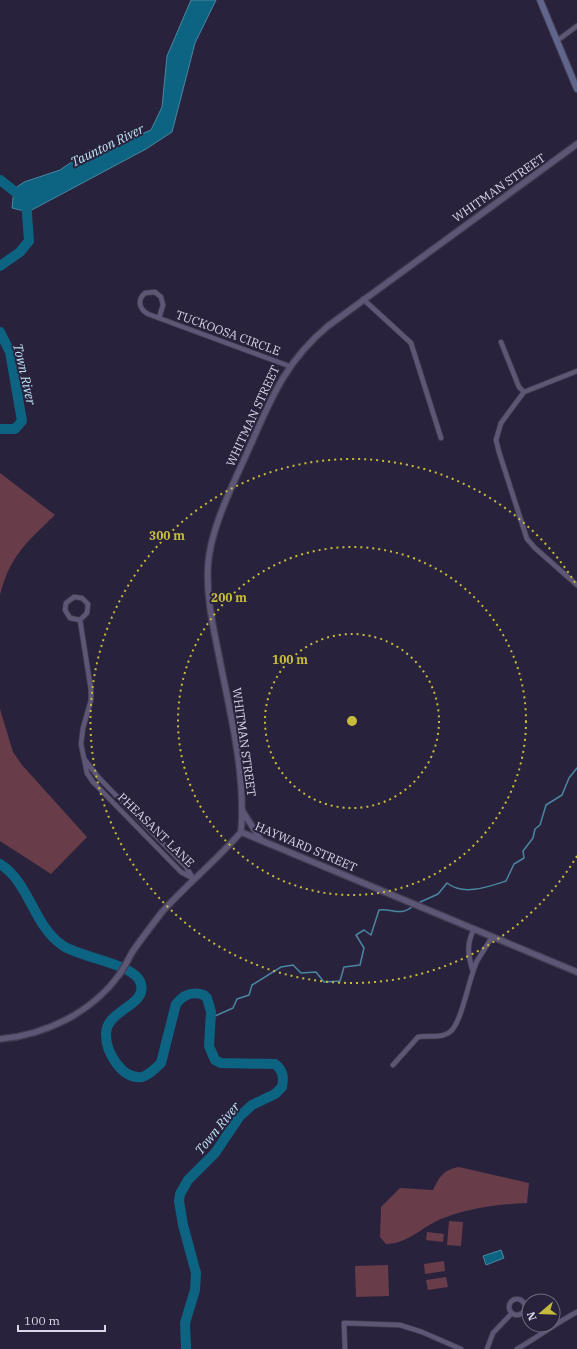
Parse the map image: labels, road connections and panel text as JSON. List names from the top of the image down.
{
  "streets": {
    "street": [
      "WHITMAN STREET",
      "TUCKOOSA CIRCLE",
      "PHEASANT LANE",
      "HAYWARD STREET"
    ]
  },
  "crossings": [
    ["WHITMAN STREET", "TUCKOOSA CIRCLE"],
    ["WHITMAN STREET", "HAYWARD STREET"],
    ["PHEASANT LANE", "HAYWARD STREET"]
  ],
  "water": ["Taunton River", "Town River"],
  "scale_bar": "100 m",
  "north": "left",
  "rings": ["300 m", "200 m", "100 m"]
}
